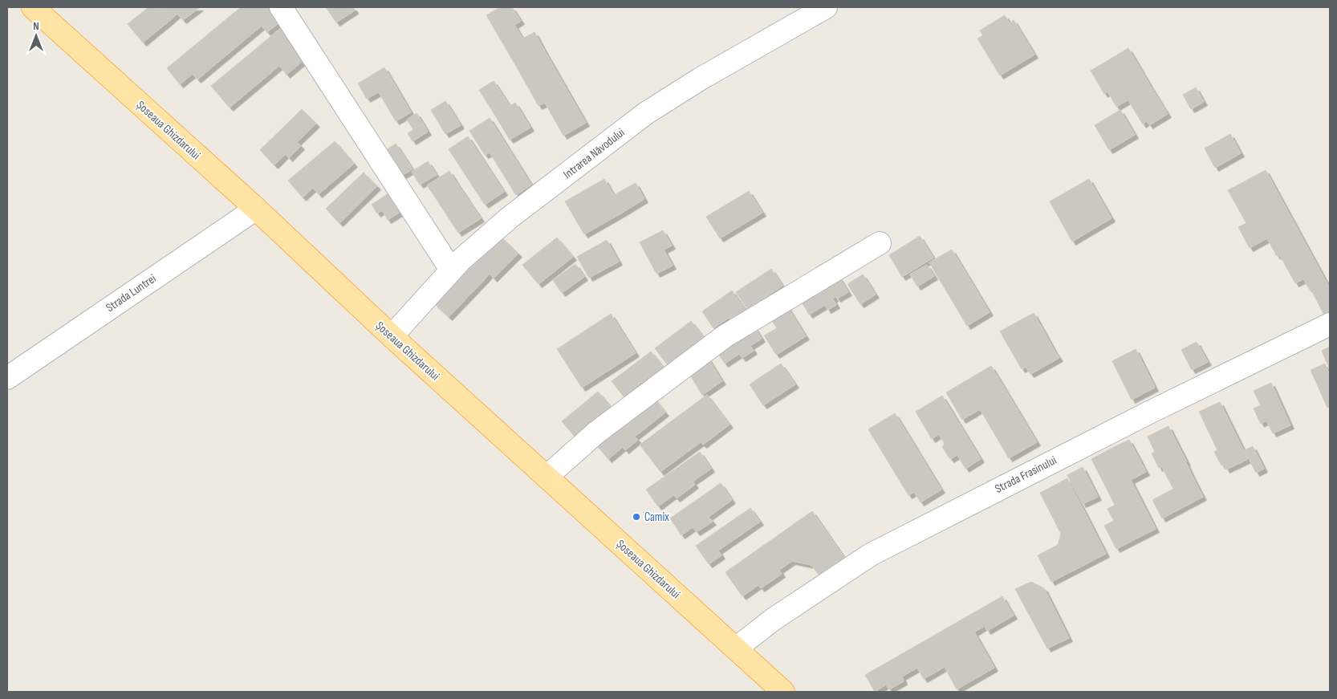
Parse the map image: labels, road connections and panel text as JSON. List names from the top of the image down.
{
  "streets": {
    "main road": ["Șoseaua Ghizdarului"],
    "street": ["Intrarea Năvodului", "Strada Luntrei", "Strada Frasinului"]
  },
  "crossings": [
    ["Șoseaua Ghizdarului", "Intrarea Năvodului"],
    ["Șoseaua Ghizdarului", "Strada Luntrei"],
    ["Șoseaua Ghizdarului", "Strada Frasinului"]
  ],
  "places": ["Camix"],
  "north": "top"
}
